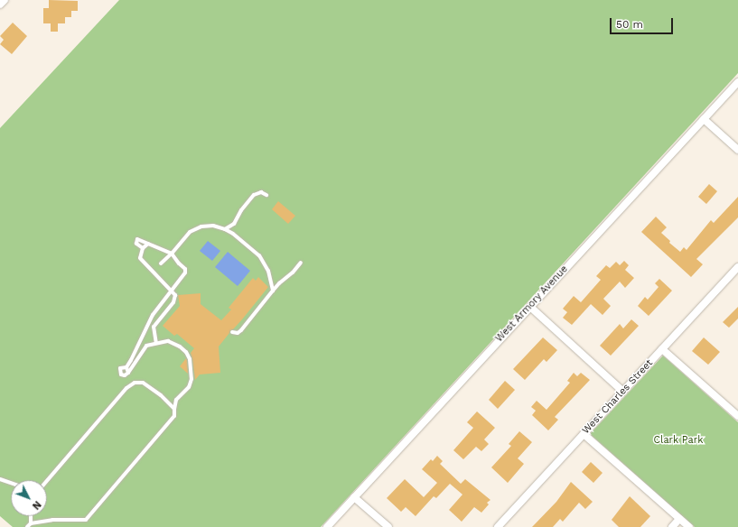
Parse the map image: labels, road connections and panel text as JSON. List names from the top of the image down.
{
  "streets": {
    "street": ["West Armory Avenue", "West Charles Street"]
  },
  "parks": ["Clark Park"],
  "scale_bar": "50 m",
  "north": "bottom right"
}
